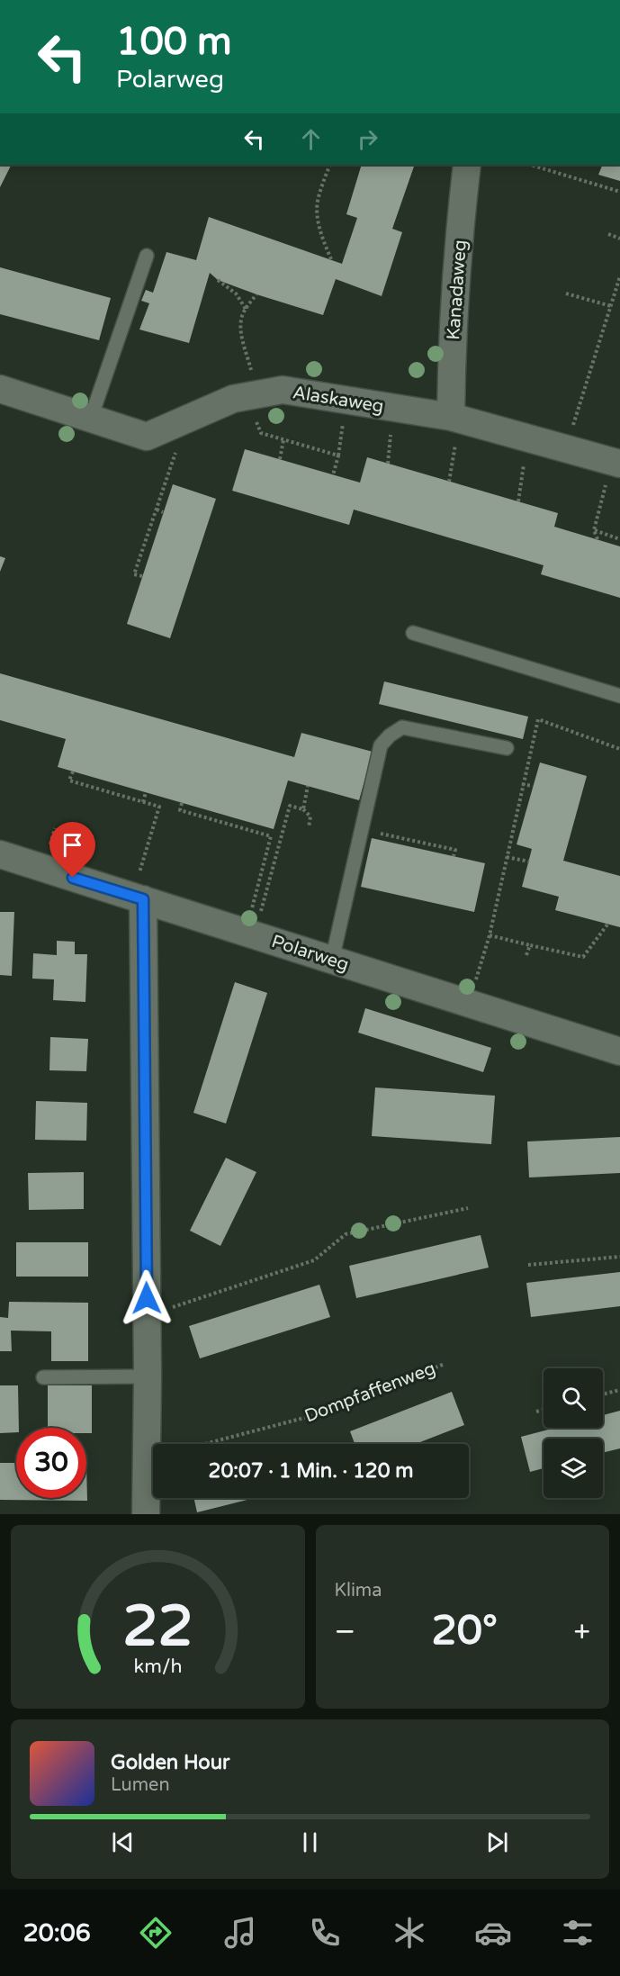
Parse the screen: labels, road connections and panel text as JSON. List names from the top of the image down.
{
  "streets": {
    "street": ["Kanadaweg", "Alaskaweg", "Polarweg"],
    "path": ["Dompfaffenweg"]
  },
  "crossings": [
    ["Kanadaweg", "Alaskaweg"]
  ],
  "page": {
    "turn": ["100 m", "Polarweg"],
    "limit": "30",
    "trip": "20:07 · 1 Min. · 120 m",
    "tile": "Klima",
    "heat": ["−", "20°", "+"],
    "song": ["Golden Hour", "Lumen"],
    "tabs": "20:06",
    "gauge": ["22", "km/h"]
  }
}
